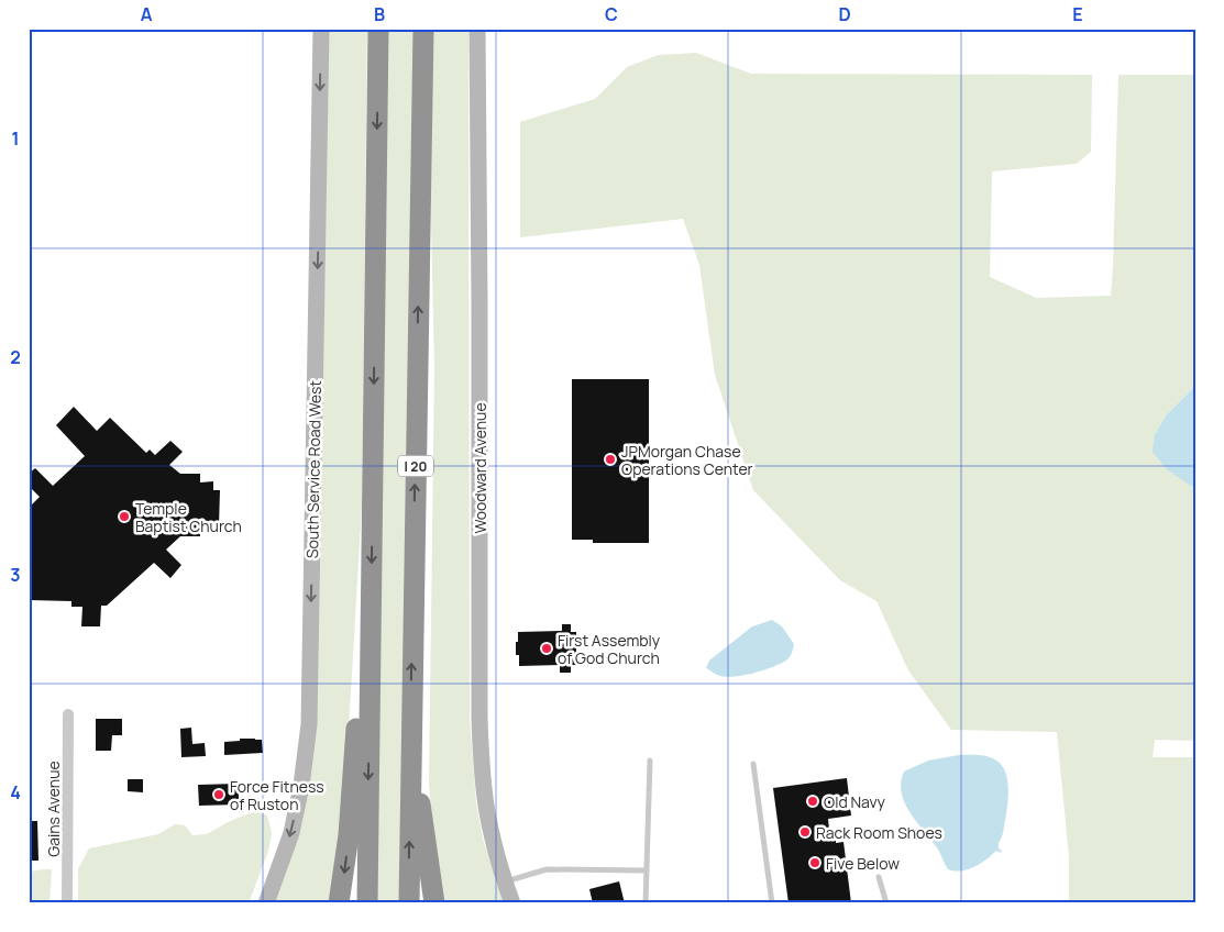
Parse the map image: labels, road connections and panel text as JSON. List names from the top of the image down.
{
  "streets": {
    "highway": ["I 20"],
    "main road": ["Woodward Avenue", "South Service Road West"],
    "street": ["Gains Avenue"]
  },
  "one_way": ["South Service Road West"],
  "places": [
    "JPMorgan Chase Operations Center",
    "Temple Baptist Church",
    "First Assembly of God Church",
    "Force Fitness of Ruston",
    "Old Navy",
    "Rack Room Shoes",
    "Five Below"
  ],
  "grid": {
    "columns": [
      "A",
      "B",
      "C",
      "D",
      "E"
    ],
    "rows": [
      "1",
      "2",
      "3",
      "4"
    ]
  }
}
